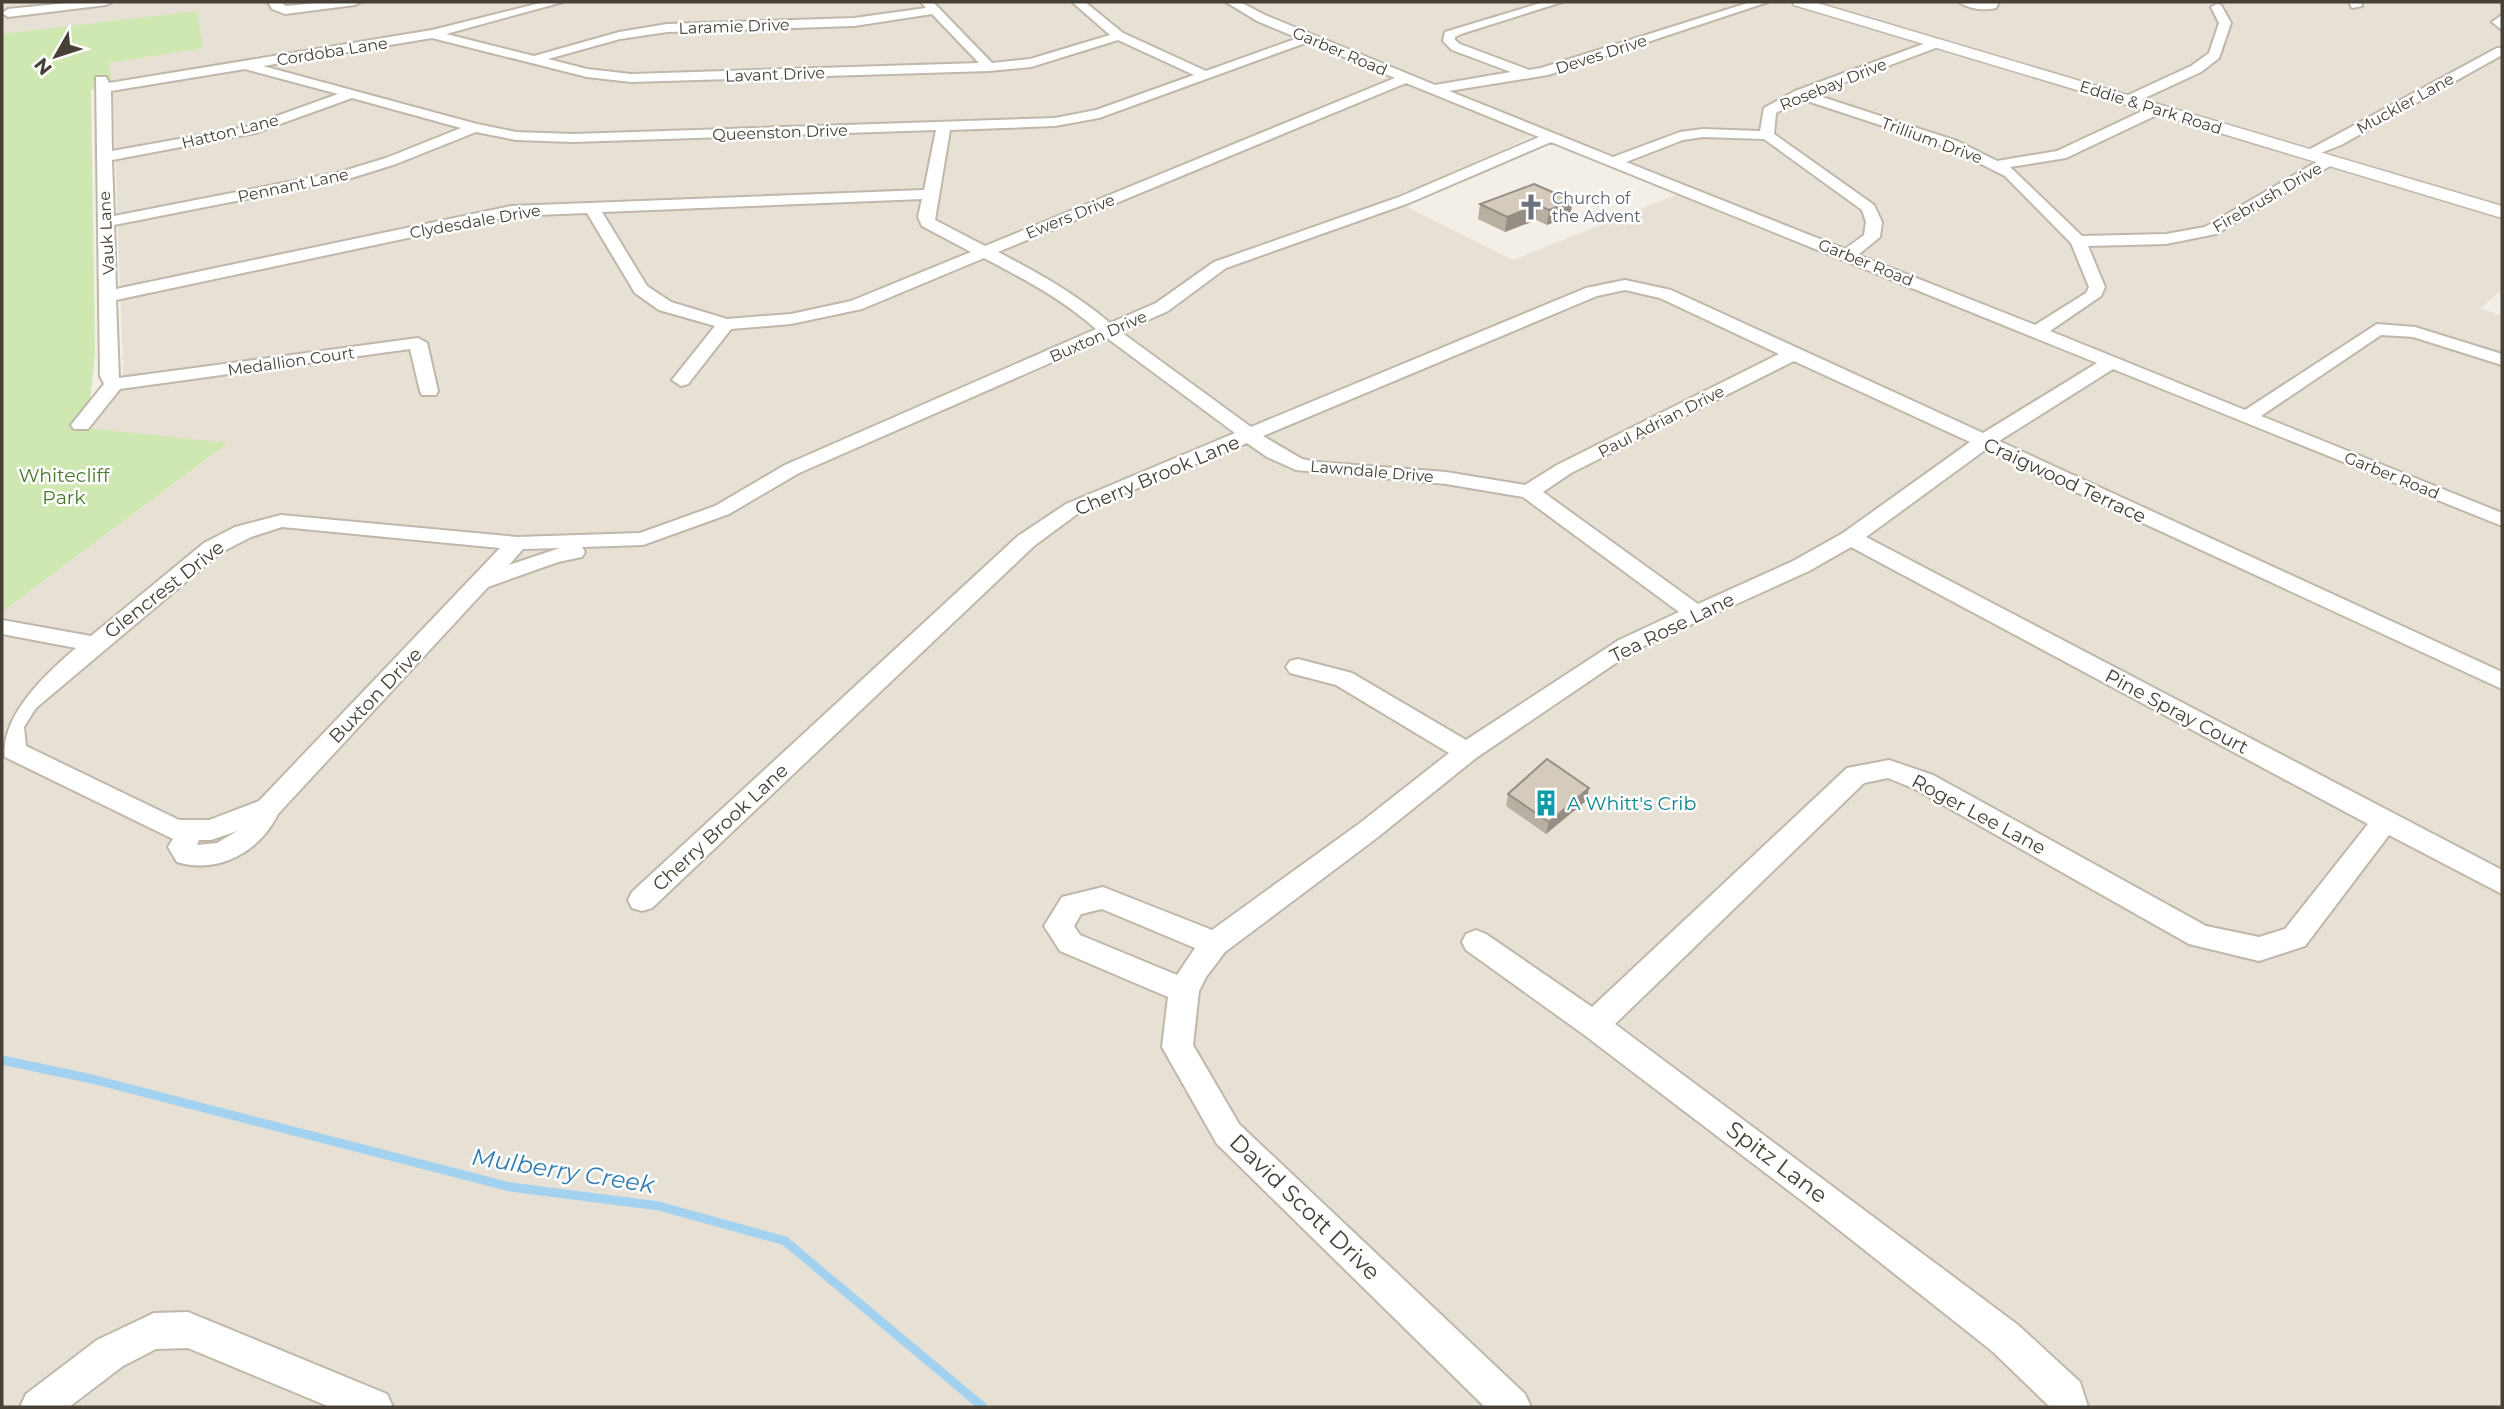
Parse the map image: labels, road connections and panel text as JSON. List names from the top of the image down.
{
  "streets": {
    "street": [
      "Laramie Drive",
      "Cordoba Lane",
      "Garber Road",
      "Deves Drive",
      "Lavant Drive",
      "Rosebay Drive",
      "Muckler Lane",
      "Eddie & Park Road",
      "Hatton Lane",
      "Queenston Drive",
      "Trillium Drive",
      "Pennant Lane",
      "Firebrush Drive",
      "Ewers Drive",
      "Clydesdale Drive",
      "Vauk Lane",
      "Buxton Drive",
      "Medallion Court",
      "Paul Adrian Drive",
      "Lawndale Drive",
      "Cherry Brook Lane",
      "Craigwood Terrace",
      "Glencrest Drive",
      "Tea Rose Lane",
      "Pine Spray Court",
      "Roger Lee Lane",
      "Spitz Lane",
      "David Scott Drive"
    ]
  },
  "crossings": [
    ["Laramie Drive", "Lavant Drive"],
    ["Cordoba Lane", "Lavant Drive"],
    ["Cordoba Lane", "Queenston Drive"],
    ["Cordoba Lane", "Vauk Lane"],
    ["Garber Road", "Deves Drive"],
    ["Garber Road", "Rosebay Drive"],
    ["Garber Road", "Queenston Drive"],
    ["Garber Road", "Trillium Drive"],
    ["Garber Road", "Ewers Drive"],
    ["Garber Road", "Buxton Drive"],
    ["Garber Road", "Tea Rose Lane"],
    ["Rosebay Drive", "Eddie & Park Road"],
    ["Rosebay Drive", "Trillium Drive"],
    ["Muckler Lane", "Eddie & Park Road"],
    ["Eddie & Park Road", "Firebrush Drive"],
    ["Hatton Lane", "Queenston Drive"],
    ["Hatton Lane", "Vauk Lane"],
    ["Queenston Drive", "Pennant Lane"],
    ["Queenston Drive", "Lawndale Drive"],
    ["Trillium Drive", "Firebrush Drive"],
    ["Pennant Lane", "Vauk Lane"],
    ["Ewers Drive", "Clydesdale Drive"],
    ["Ewers Drive", "Lawndale Drive"],
    ["Clydesdale Drive", "Vauk Lane"],
    ["Clydesdale Drive", "Lawndale Drive"],
    ["Vauk Lane", "Medallion Court"],
    ["Buxton Drive", "Lawndale Drive"],
    ["Buxton Drive", "Glencrest Drive"],
    ["Paul Adrian Drive", "Lawndale Drive"],
    ["Paul Adrian Drive", "Craigwood Terrace"],
    ["Lawndale Drive", "Cherry Brook Lane"],
    ["Lawndale Drive", "Tea Rose Lane"],
    ["Cherry Brook Lane", "Craigwood Terrace"],
    ["Craigwood Terrace", "Tea Rose Lane"],
    ["Tea Rose Lane", "Pine Spray Court"],
    ["Tea Rose Lane", "David Scott Drive"],
    ["Pine Spray Court", "Roger Lee Lane"],
    ["Roger Lee Lane", "Spitz Lane"]
  ],
  "water": ["Mulberry Creek"],
  "parks": ["Whitecliff Park"],
  "places": {
    "church": ["Church of the Advent"],
    "building": ["A Whitt's Crib"]
  },
  "north": "bottom left"
}
